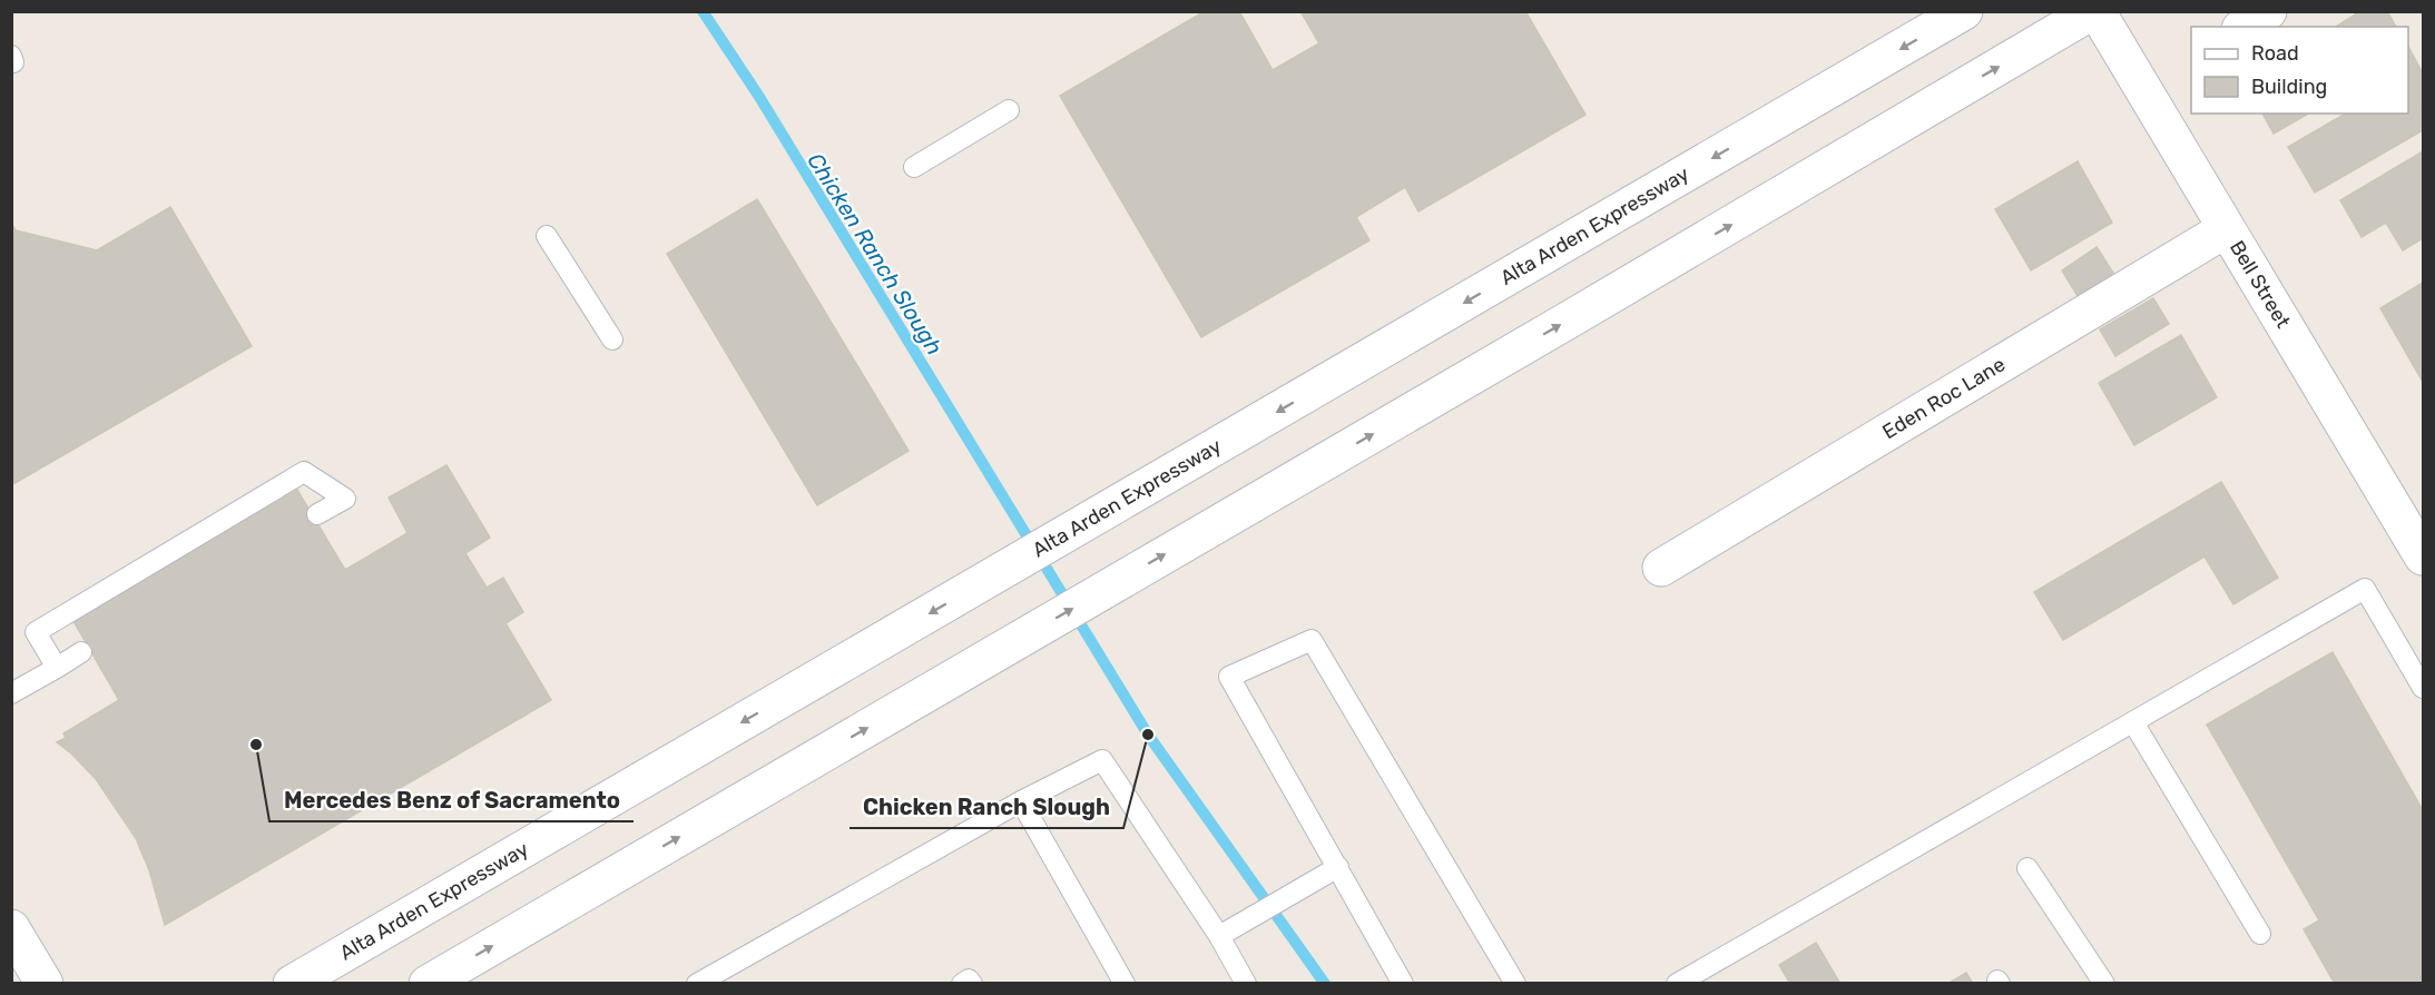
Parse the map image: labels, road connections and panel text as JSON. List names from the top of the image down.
{
  "streets": {
    "main road": ["Alta Arden Expressway", "Bell Street", "Eden Roc Lane"]
  },
  "crossings": [
    ["Bell Street", "Eden Roc Lane"]
  ],
  "water": ["Chicken Ranch Slough"],
  "places": ["Chicken Ranch Slough", "Mercedes Benz of Sacramento"],
  "legend": ["Road", "Building"]
}
